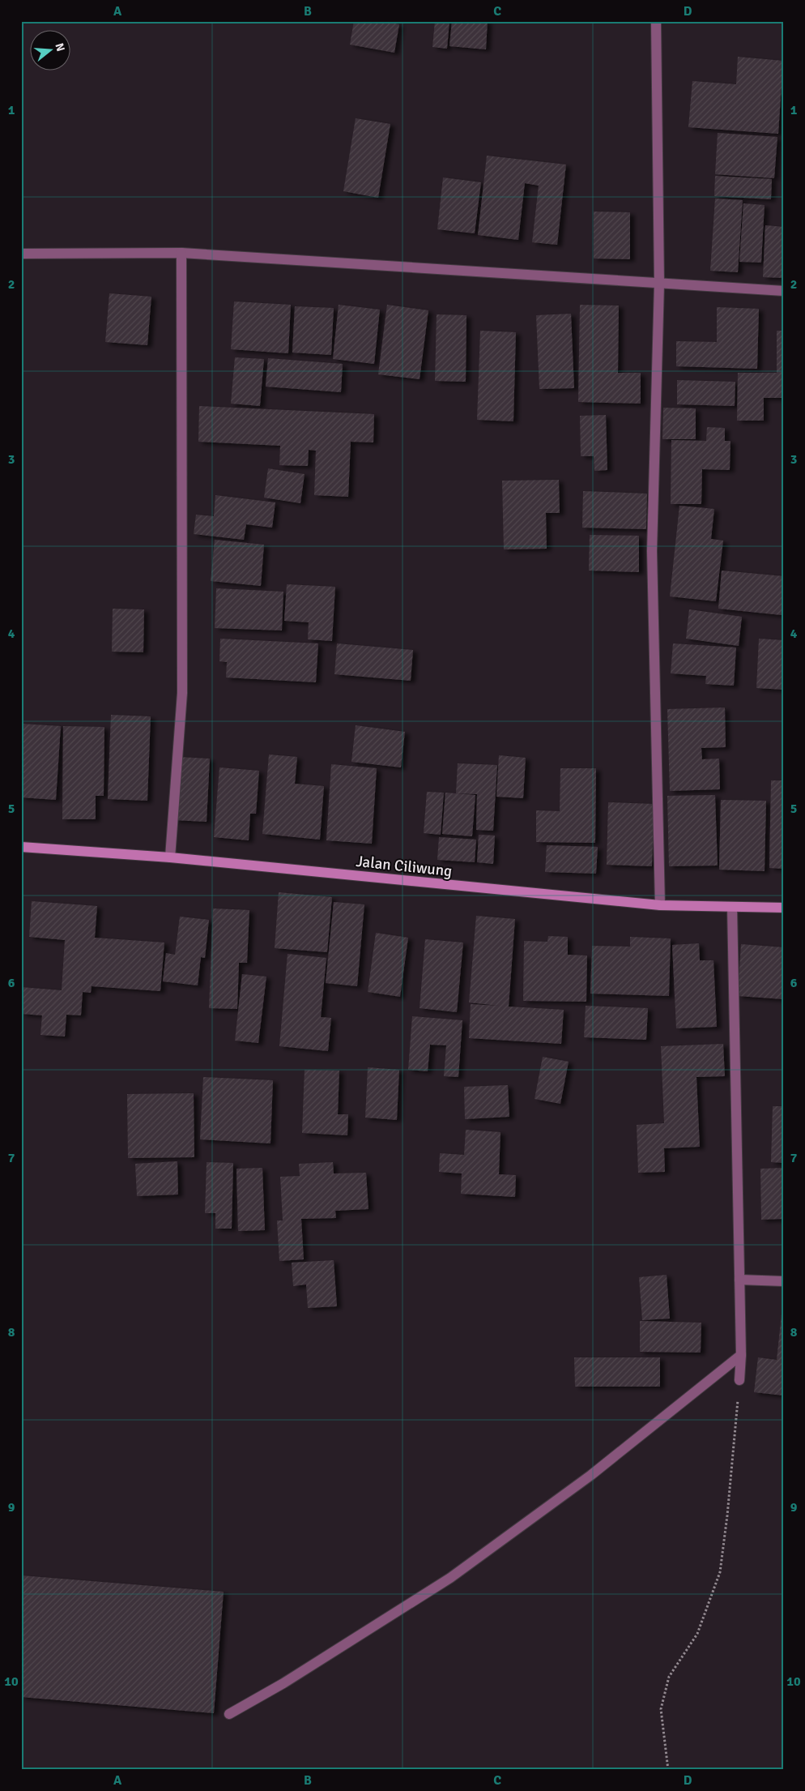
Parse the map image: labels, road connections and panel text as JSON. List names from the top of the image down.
{
  "streets": {
    "main road": ["Jalan Ciliwung"]
  },
  "north": "right",
  "grid": {
    "columns": [
      "A",
      "B",
      "C",
      "D"
    ],
    "rows": [
      "1",
      "2",
      "3",
      "4",
      "5",
      "6",
      "7",
      "8",
      "9",
      "10"
    ]
  }
}
